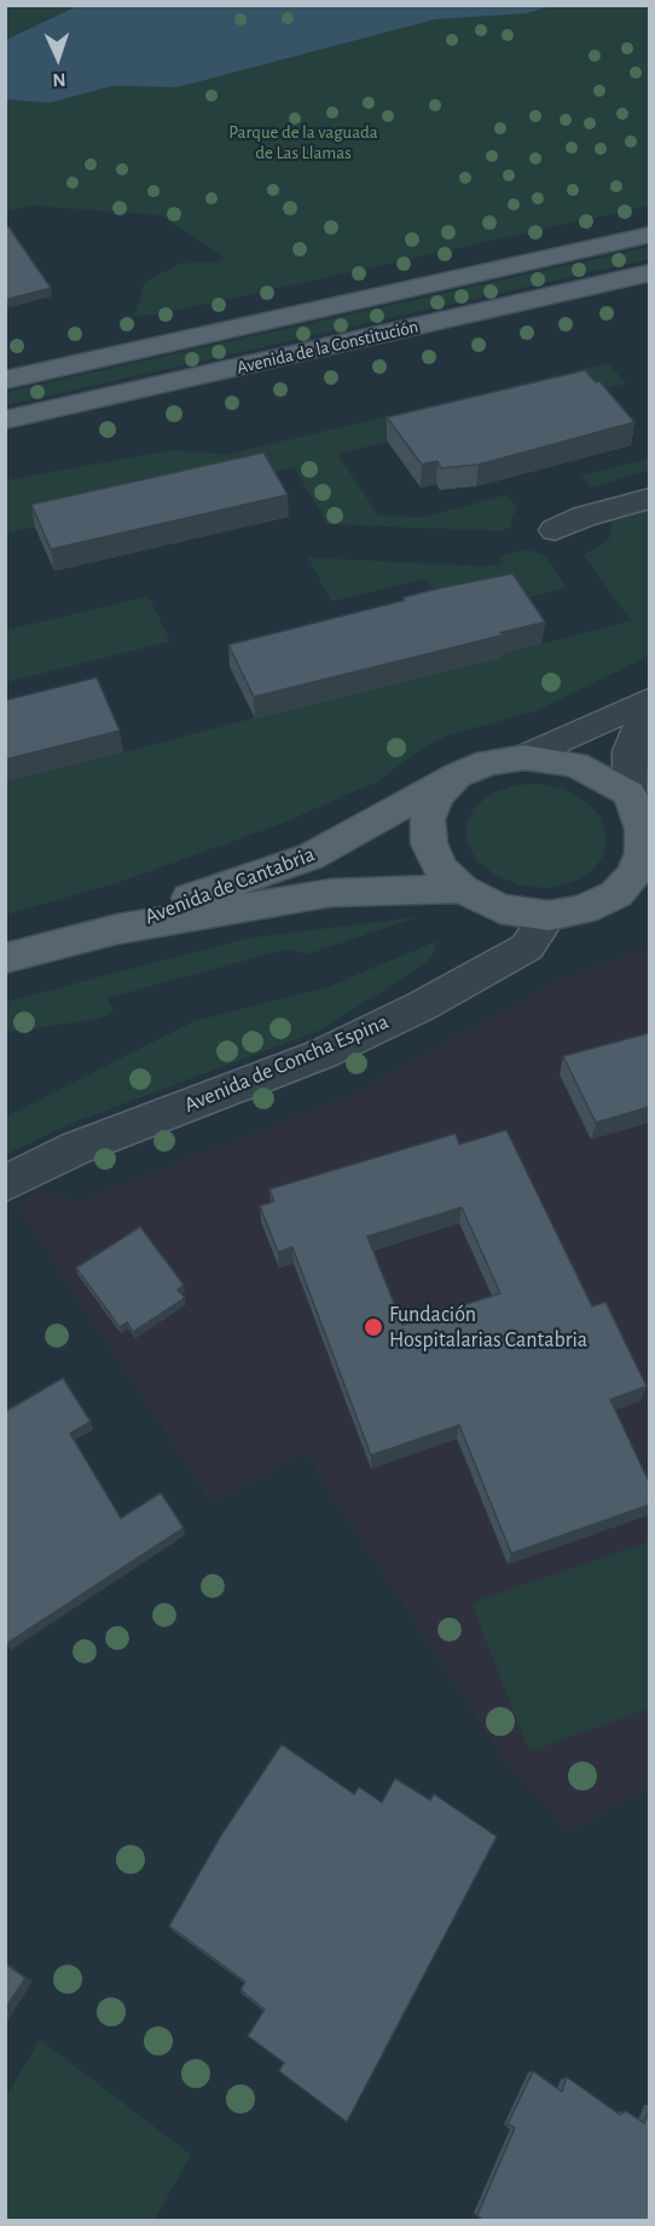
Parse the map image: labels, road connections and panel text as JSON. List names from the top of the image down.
{
  "streets": {
    "main road": ["Avenida de la Constitución", "Avenida de Cantabria"],
    "street": ["Avenida de Concha Espina"]
  },
  "crossings": [
    ["Avenida de Cantabria", "Avenida de Concha Espina"]
  ],
  "parks": ["Parque de la vaguada de Las Llamas"],
  "places": ["Fundación Hospitalarias Cantabria"],
  "north": "bottom"
}
